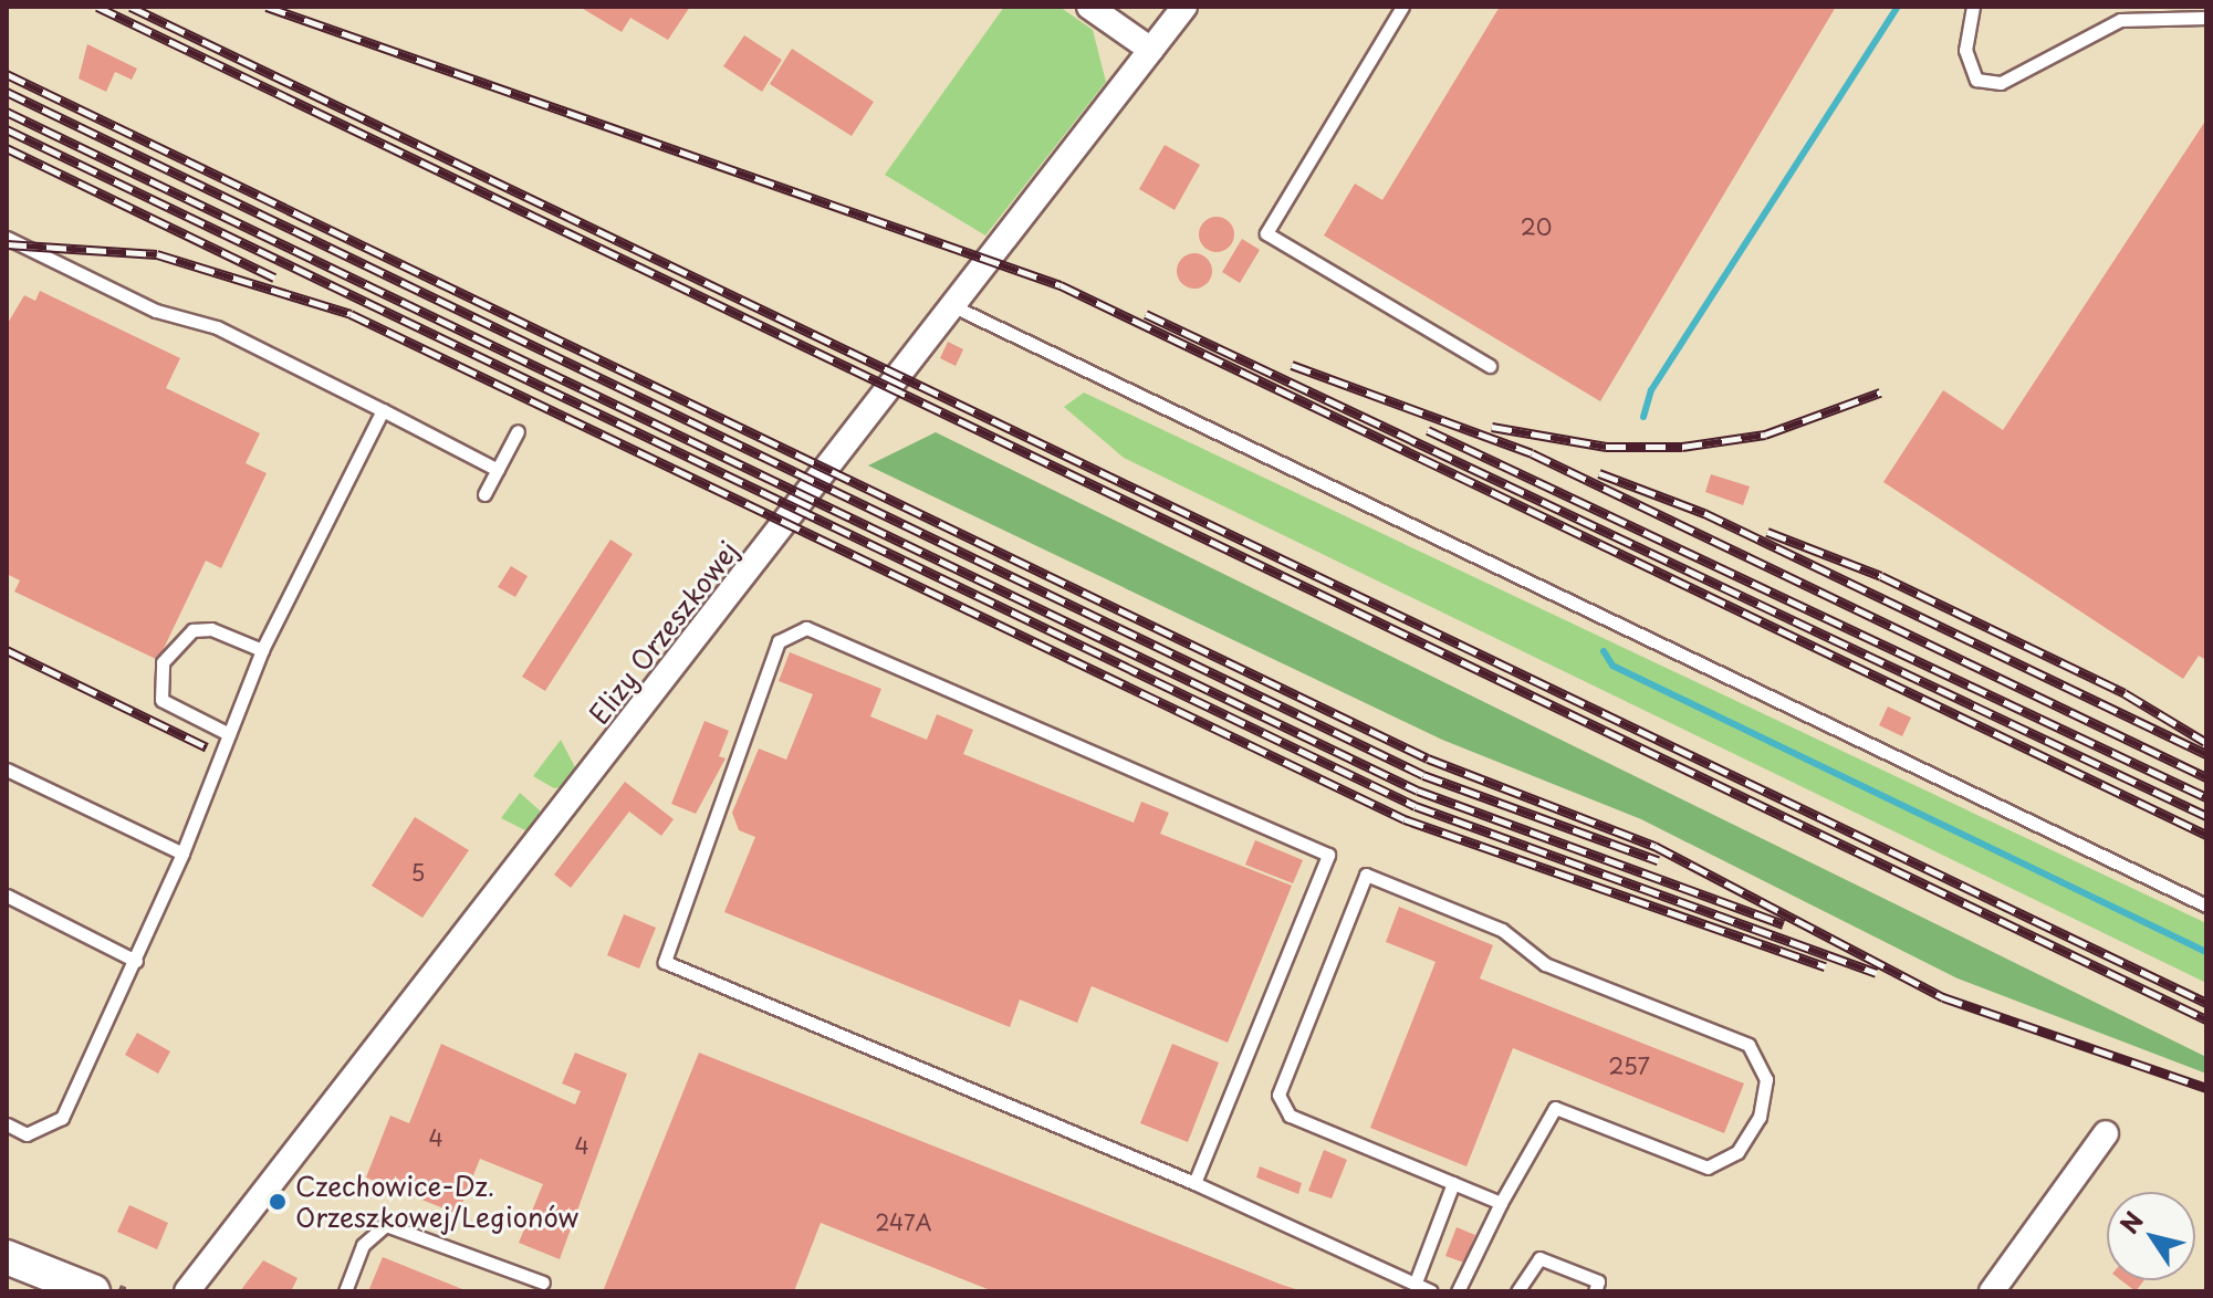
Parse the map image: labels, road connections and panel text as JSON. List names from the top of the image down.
{
  "streets": {
    "street": ["Elizy Orzeszkowej"]
  },
  "places": ["Czechowice-Dz. Orzeszkowej/Legionów"],
  "house_numbers": [
    "20",
    "5",
    "257",
    "4",
    "4",
    "247A"
  ],
  "north": "top left"
}
